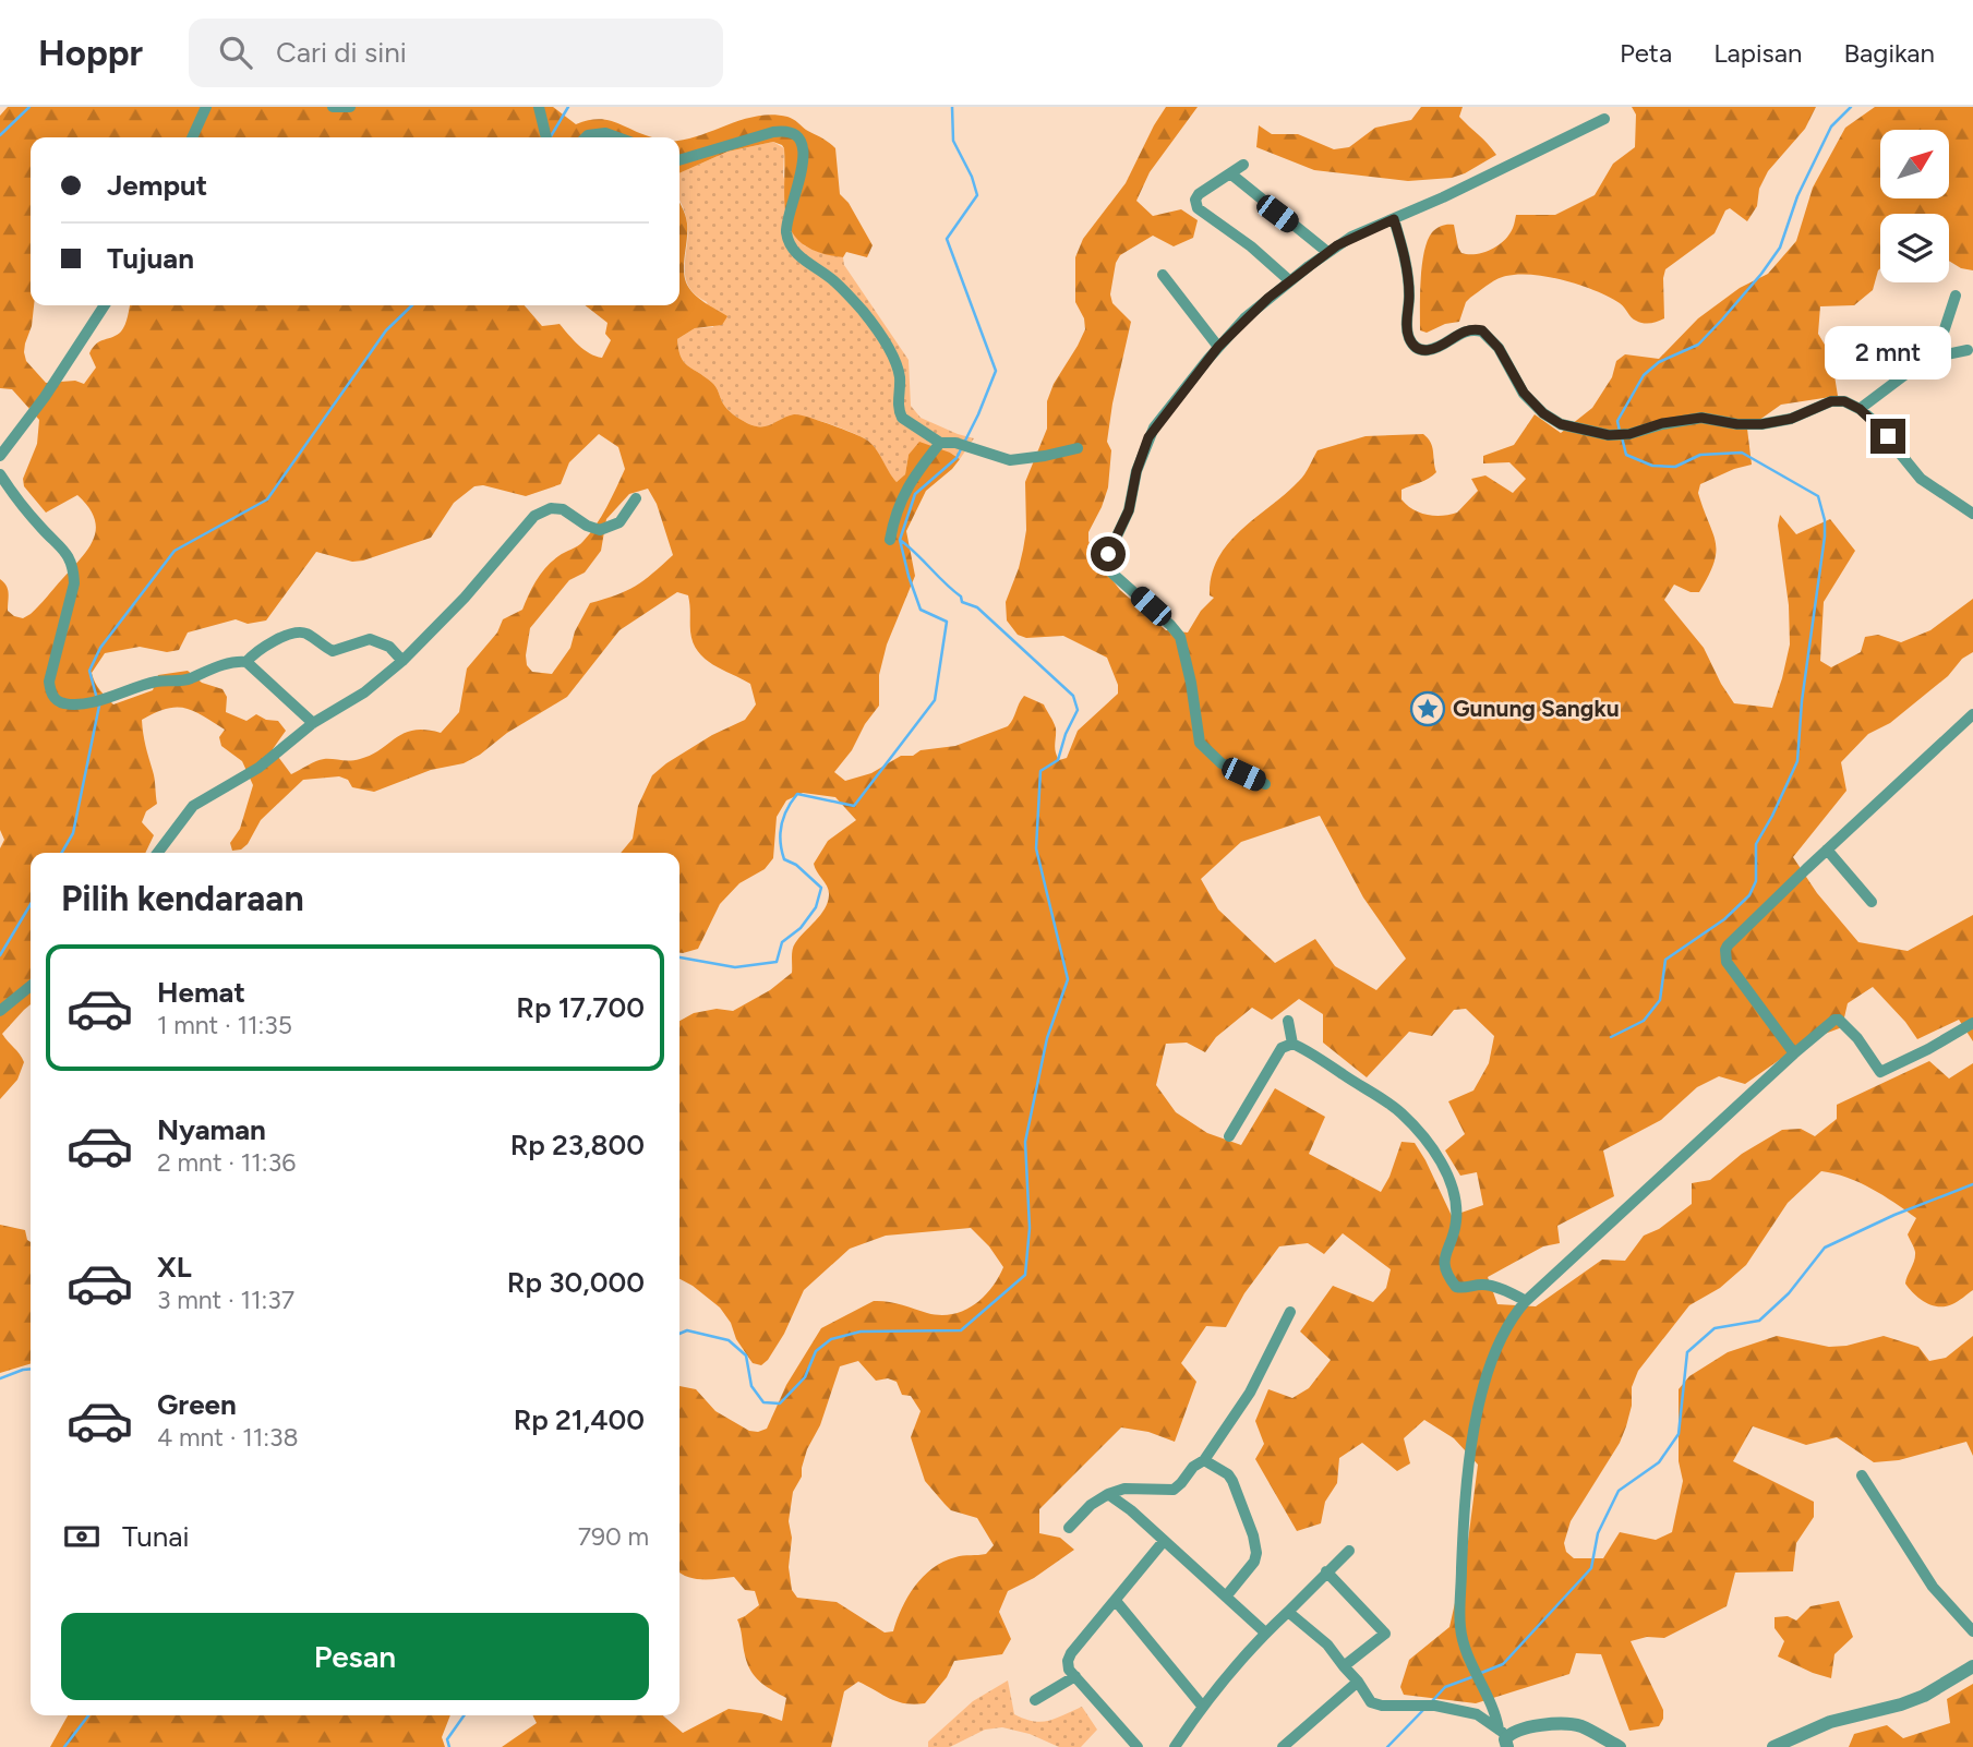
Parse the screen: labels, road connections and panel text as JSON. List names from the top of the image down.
{
  "places": {
    "place": ["Gunung Sangku"]
  },
  "north": "top right",
  "page": {
    "header": "Hoppr",
    "search": "Cari di sini",
    "nav": ["Peta", "Lapisan", "Bagikan"],
    "banner": ["Jemput", "Tujuan"],
    "bubble": "2 mnt",
    "heading": "Pilih kendaraan",
    "list": [
      {
        "name": "Hemat",
        "note": "1 mnt · 11:35",
        "value": "Rp 17,700"
      },
      {
        "name": "Nyaman",
        "note": "2 mnt · 11:36",
        "value": "Rp 23,800"
      },
      {
        "name": "XL",
        "note": "3 mnt · 11:37",
        "value": "Rp 30,000"
      },
      {
        "name": "Green",
        "note": "4 mnt · 11:38",
        "value": "Rp 21,400"
      }
    ],
    "pay": ["Tunai", "790 m"],
    "buttons": "Pesan"
  }
}
